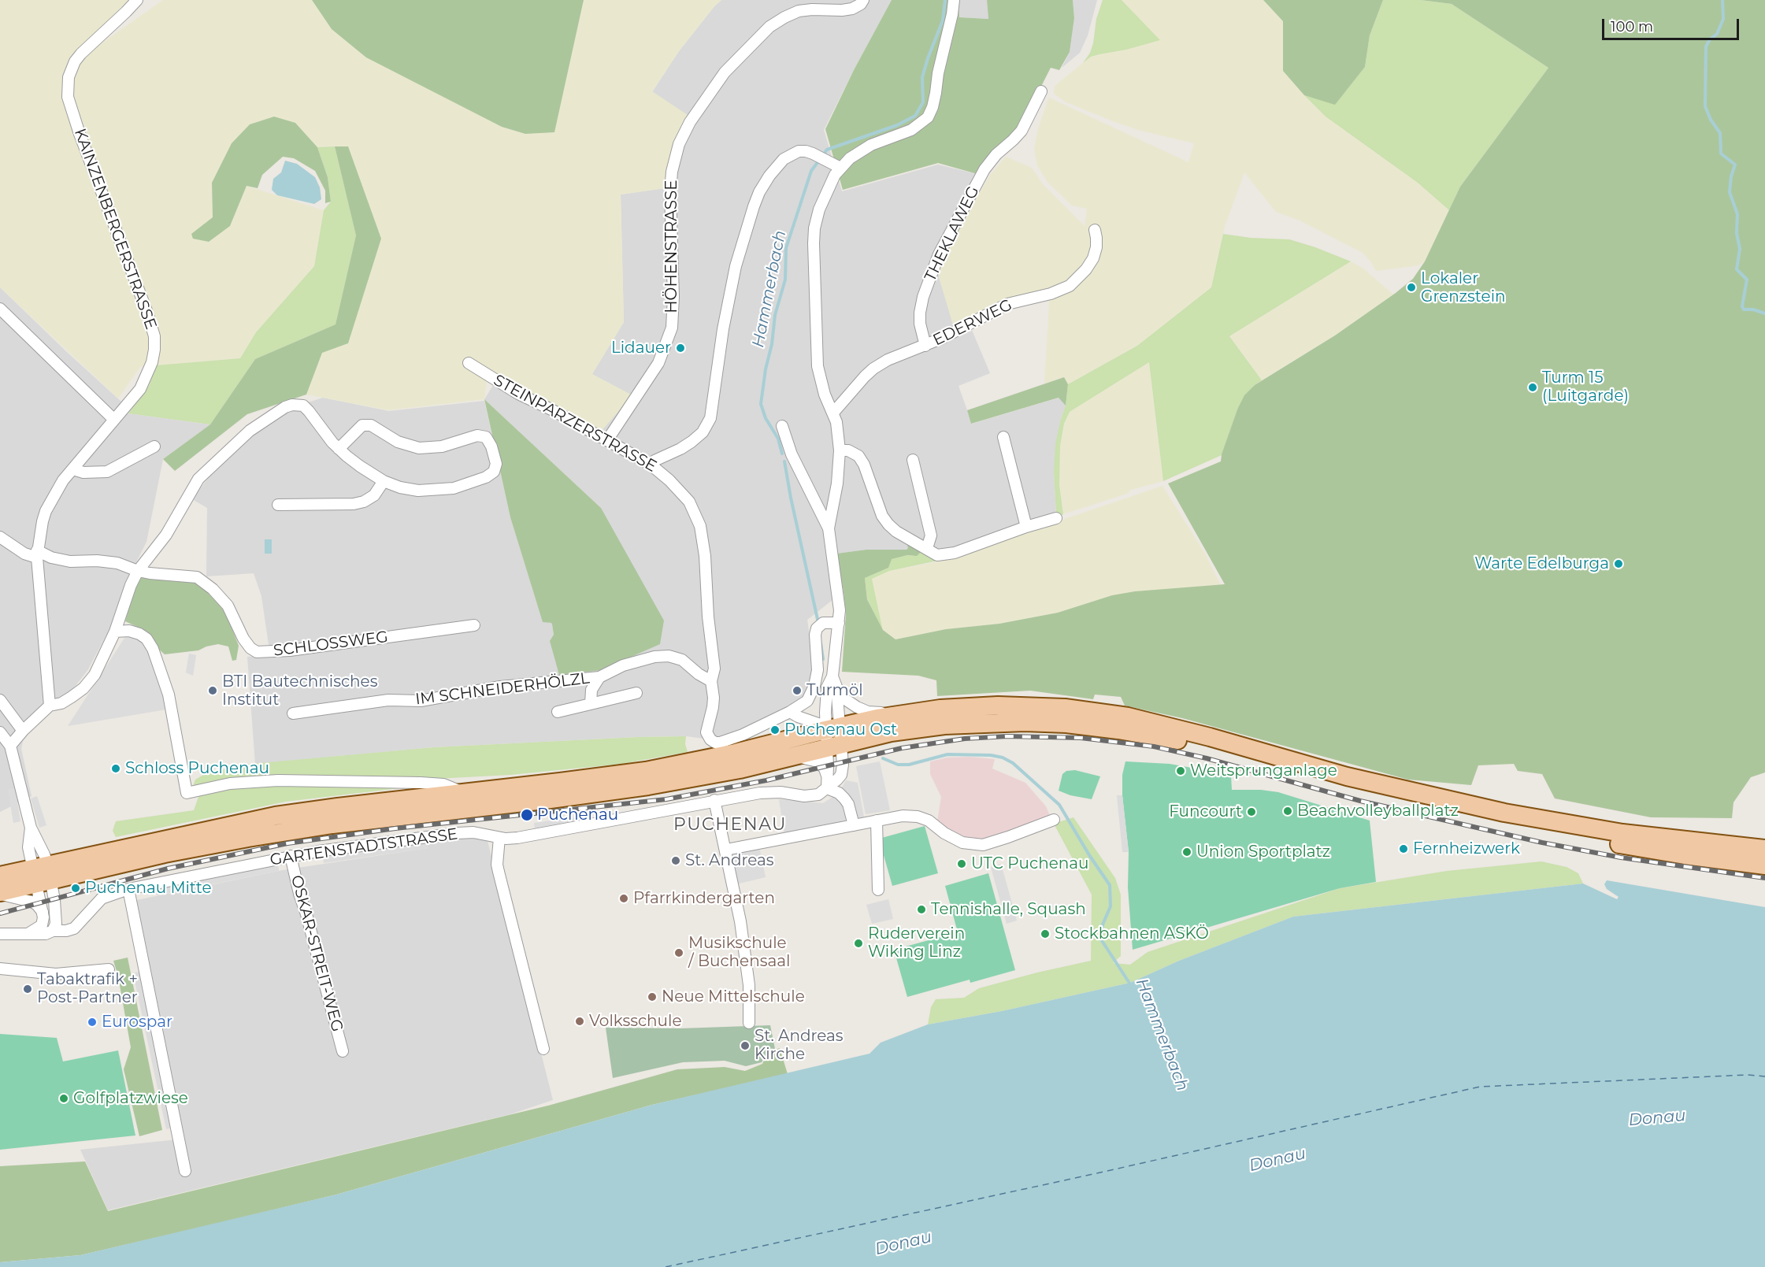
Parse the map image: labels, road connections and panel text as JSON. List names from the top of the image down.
{
  "streets": {
    "street": [
      "KAINZENBERGERSTRASSE",
      "THEKLAWEG",
      "HÖHENSTRASSE",
      "EDERWEG",
      "STEINPARZERSTRASSE",
      "SCHLOSSWEG",
      "IM SCHNEIDERHÖLZL",
      "GARTENSTADTSTRASSE",
      "OSKAR-STREIT-WEG"
    ]
  },
  "crossings": [
    ["THEKLAWEG", "EDERWEG"],
    ["HÖHENSTRASSE", "STEINPARZERSTRASSE"],
    ["STEINPARZERSTRASSE", "IM SCHNEIDERHÖLZL"],
    ["GARTENSTADTSTRASSE", "OSKAR-STREIT-WEG"]
  ],
  "districts": ["PUCHENAU"],
  "water": ["Hammerbach", "Donau"],
  "places": [
    "Lokaler Grenzstein",
    "Lidauer",
    "Turm 15 (Luitgarde)",
    "Warte Edelburga",
    "BTI Bautechnisches Institut",
    "Turmöl",
    "Puchenau Ost",
    "Schloss Puchenau",
    "Weitsprunganlage",
    "Beachvolleyballplatz",
    "Funcourt",
    "Puchenau",
    "Fernheizwerk",
    "Union Sportplatz",
    "St. Andreas",
    "UTC Puchenau",
    "Puchenau Mitte",
    "Pfarrkindergarten",
    "Tennishalle, Squash",
    "Stockbahnen ASKÖ",
    "Ruderverein Wiking Linz",
    "Musikschule / Buchensaal",
    "Tabaktrafik + Post-Partner",
    "Neue Mittelschule",
    "Volksschule",
    "Eurospar",
    "St. Andreas Kirche",
    "Golfplatzwiese"
  ],
  "scale_bar": "100 m"
}
